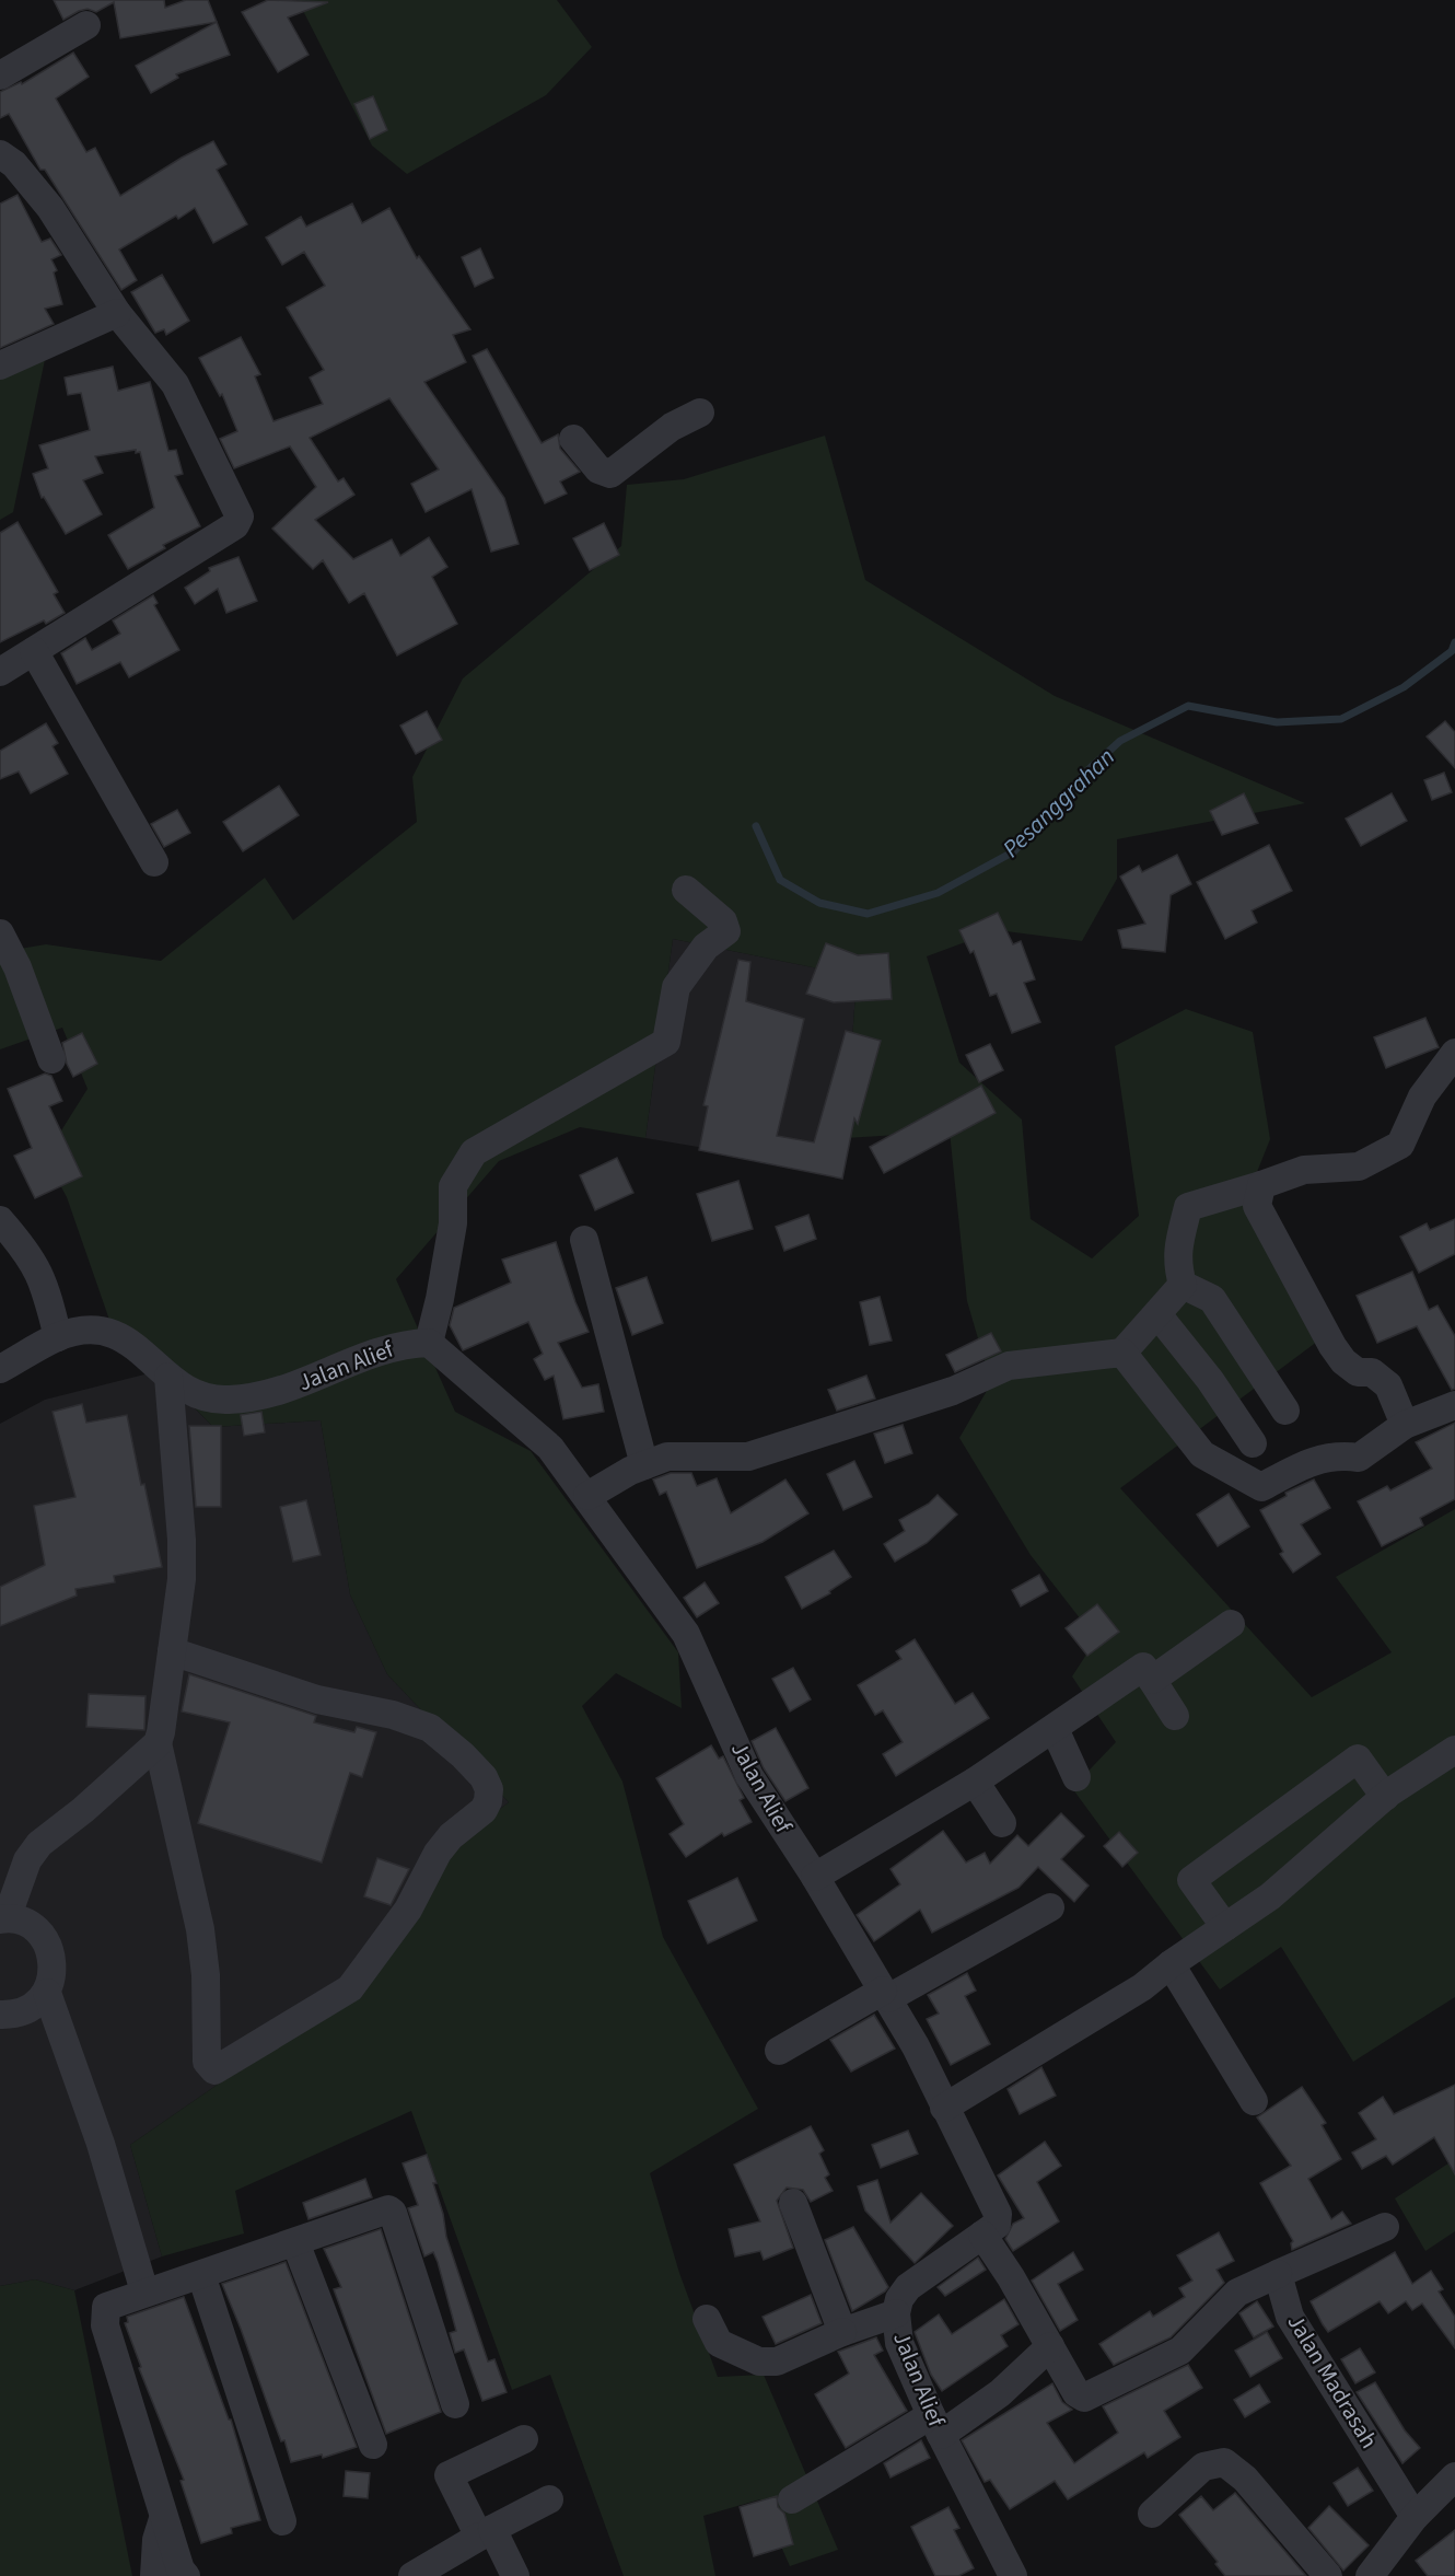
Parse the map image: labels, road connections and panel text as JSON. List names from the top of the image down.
{
  "streets": {
    "street": ["Jalan Alief", "Jalan Madrasah"]
  },
  "water": ["Pesanggrahan"]
}
